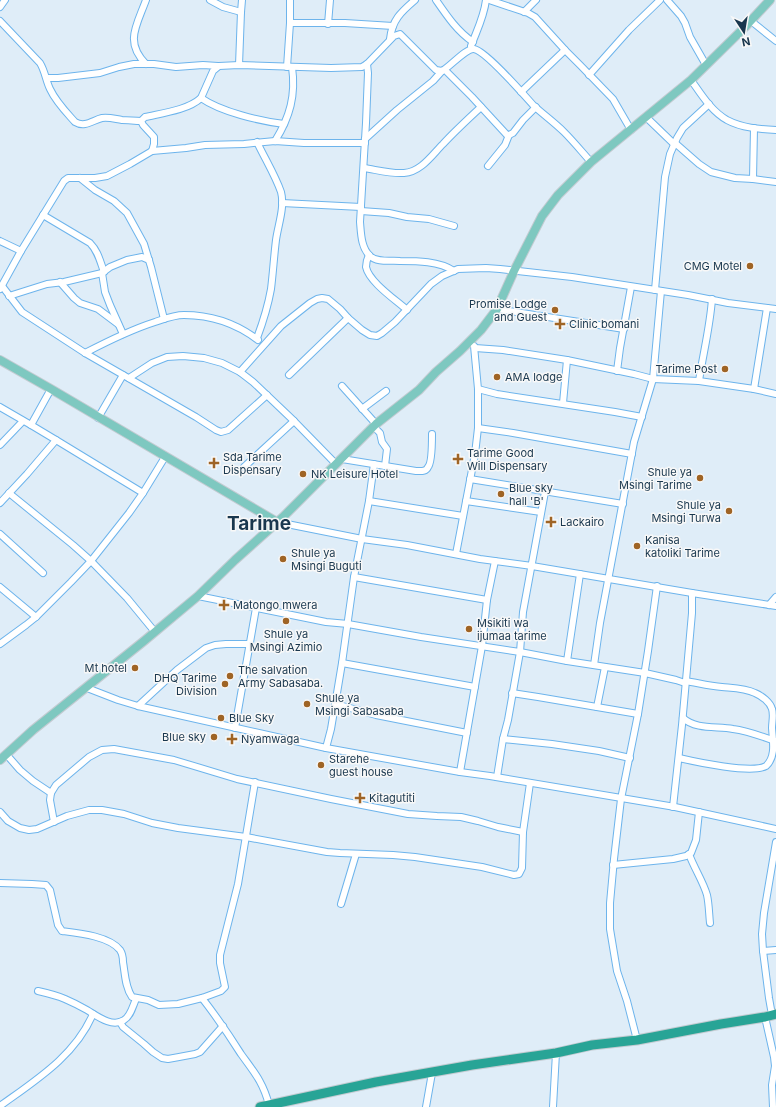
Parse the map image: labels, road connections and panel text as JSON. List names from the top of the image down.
{
  "districts": ["Tarime"],
  "places": {
    "other": [
      "CMG Motel",
      "Promise Lodge and Guest",
      "Tarime Post",
      "AMA lodge",
      "NK Leisure Hotel",
      "Shule ya Msingi Tarime",
      "Blue sky hall 'B'",
      "Shule ya Msingi Turwa",
      "Kanisa katoliki Tarime",
      "Shule ya Msingi Buguti",
      "Shule ya Msingi Azimio",
      "Msikiti wa ijumaa tarime",
      "Mt hotel",
      "The salvation Army Sabasaba.",
      "DHQ Tarime Division",
      "Shule ya Msingi Sabasaba",
      "Blue Sky",
      "Blue sky",
      "Starehe guest house"
    ],
    "health": [
      "Clinic bomani",
      "Tarime Good Will Dispensary",
      "Sda Tarime Dispensary",
      "Lackairo",
      "Matongo mwera",
      "Nyamwaga",
      "Kitagutiti"
    ]
  },
  "north": "bottom"
}
